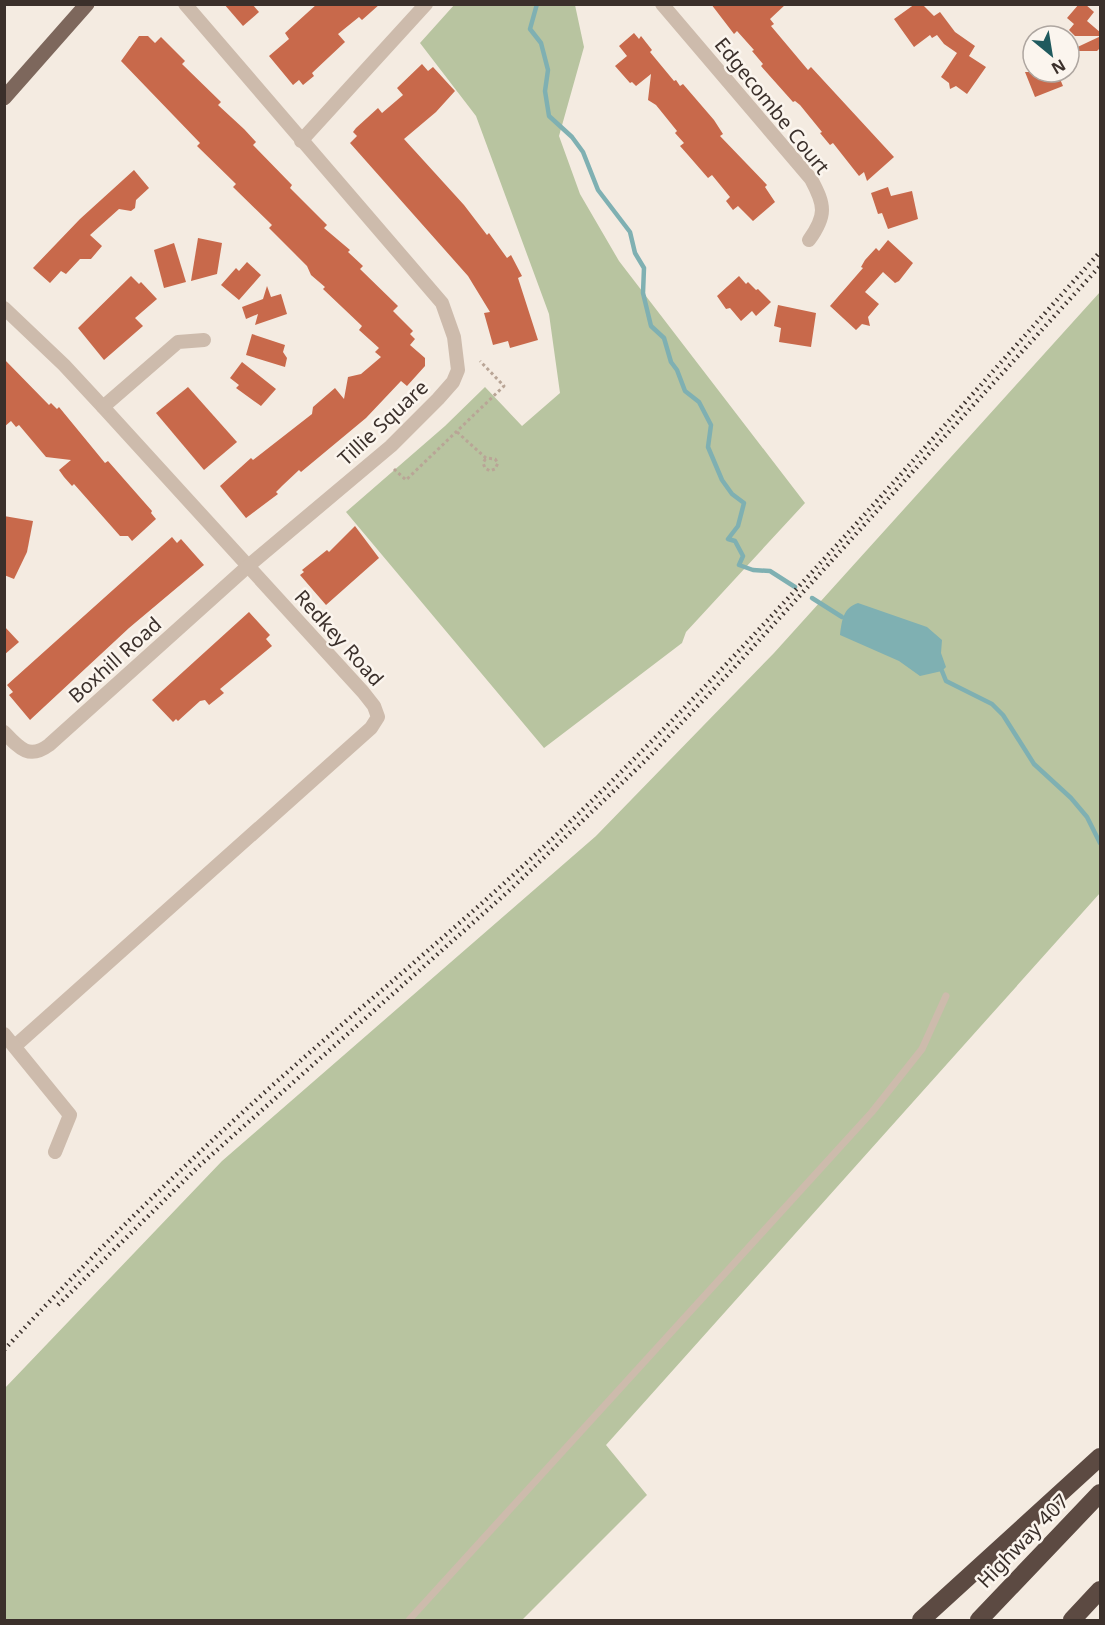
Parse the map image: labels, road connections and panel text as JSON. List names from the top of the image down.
{
  "streets": {
    "highway": ["Highway 407"],
    "street": [
      "Edgecombe Court",
      "Tillie Square",
      "Redkey Road",
      "Boxhill Road"
    ]
  },
  "crossings": [
    ["Tillie Square", "Redkey Road"],
    ["Tillie Square", "Boxhill Road"],
    ["Redkey Road", "Boxhill Road"]
  ],
  "north": "bottom right"
}
